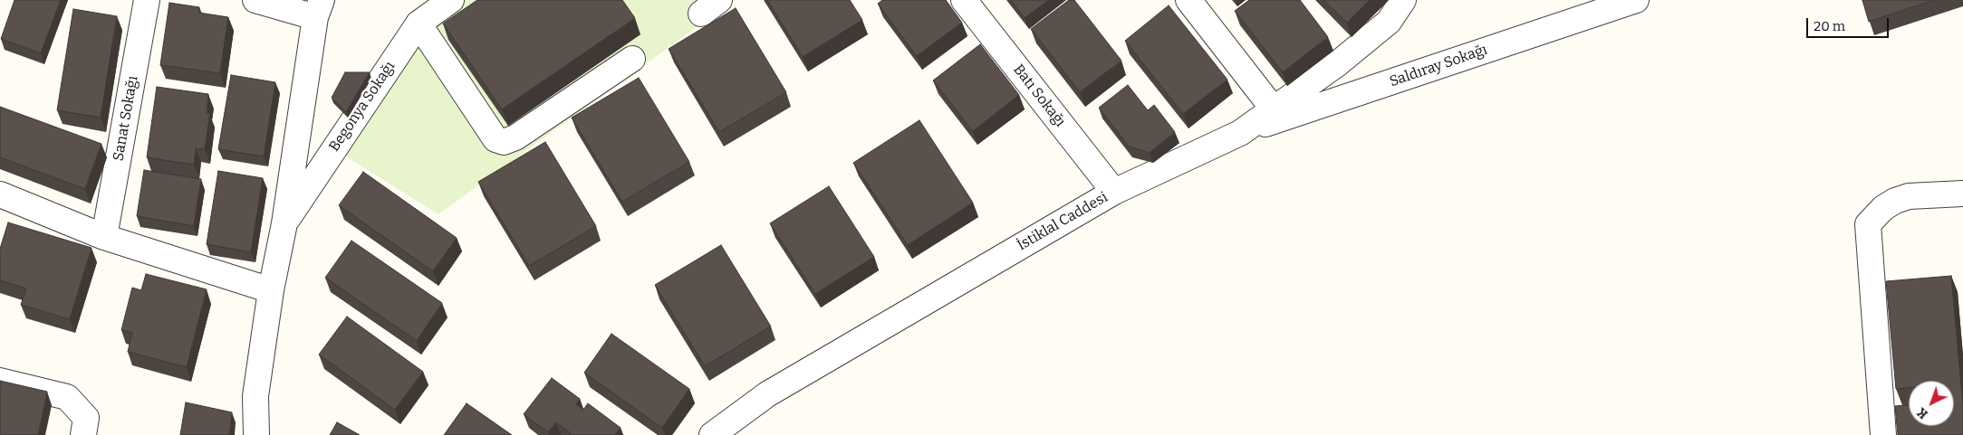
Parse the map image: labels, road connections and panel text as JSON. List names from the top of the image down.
{
  "streets": {
    "street": [
      "Saldıray Sokağı",
      "Batı Sokağı",
      "Begonya Sokağı",
      "Sanat Sokağı",
      "İstiklal Caddesi"
    ]
  },
  "crossings": [
    ["Saldıray Sokağı", "İstiklal Caddesi"],
    ["Batı Sokağı", "İstiklal Caddesi"]
  ],
  "scale_bar": "20 m",
  "north": "bottom left"
}
